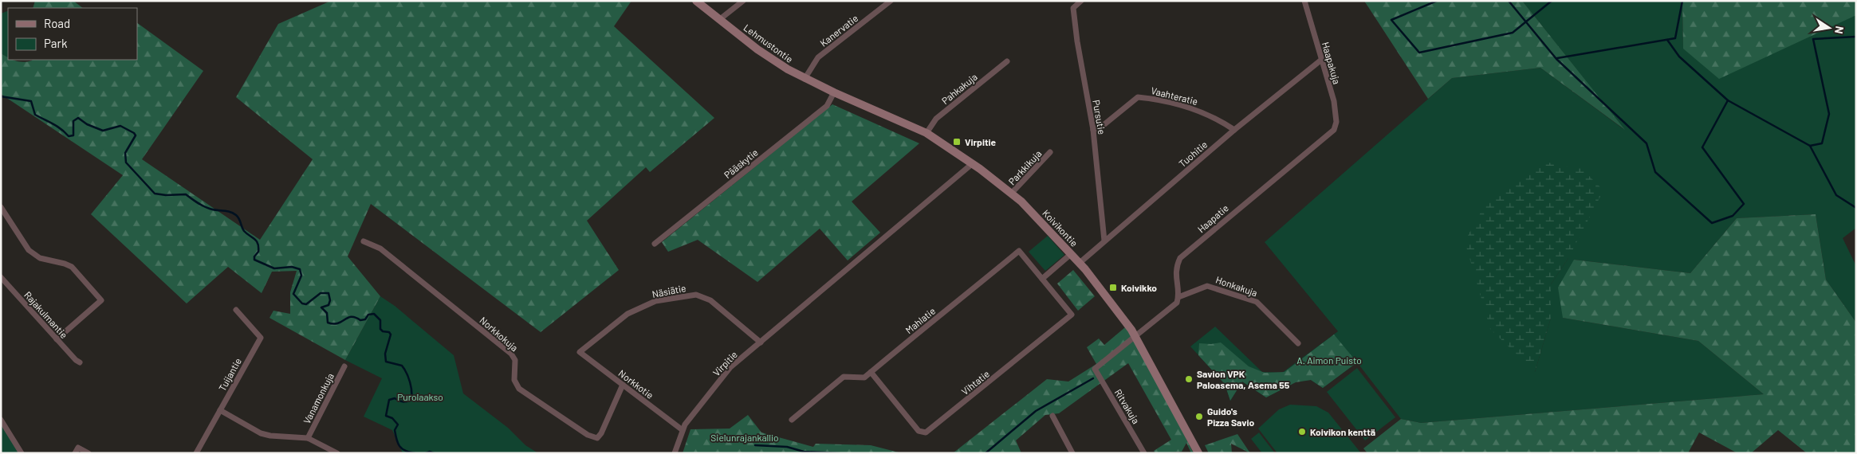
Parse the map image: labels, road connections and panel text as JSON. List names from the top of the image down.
{
  "streets": {
    "main road": ["Lehmustontie", "Koivikontie"],
    "street": [
      "Kanervatie",
      "Haapakuja",
      "Pahkakuja",
      "Vaahteratie",
      "Pursutie",
      "Tuohitie",
      "Pääskytie",
      "Parkkikuja",
      "Haapatie",
      "Honkakuja",
      "Näsiätie",
      "Rajakulmantie",
      "Mahlatie",
      "Norkkokuja",
      "Virpitie",
      "Tuijantie",
      "Vihtatie",
      "Norkkotie",
      "Vanamonkuja",
      "Ritvakuja"
    ]
  },
  "crossings": [
    ["Kanervatie", "Lehmustontie"],
    ["Lehmustontie", "Pääskytie"],
    ["Lehmustontie", "Koivikontie"],
    ["Haapakuja", "Tuohitie"],
    ["Haapakuja", "Haapatie"],
    ["Pahkakuja", "Koivikontie"],
    ["Vaahteratie", "Pursutie"],
    ["Vaahteratie", "Tuohitie"],
    ["Pursutie", "Tuohitie"],
    ["Tuohitie", "Koivikontie"],
    ["Pääskytie", "Koivikontie"],
    ["Parkkikuja", "Koivikontie"],
    ["Haapatie", "Honkakuja"],
    ["Koivikontie", "Virpitie"],
    ["Koivikontie", "Ritvakuja"],
    ["Näsiätie", "Virpitie"],
    ["Näsiätie", "Norkkotie"],
    ["Mahlatie", "Vihtatie"],
    ["Norkkokuja", "Norkkotie"],
    ["Virpitie", "Norkkotie"]
  ],
  "parks": ["A. Aimon Puisto", "Purolaakso", "Sielunrajankallio"],
  "places": {
    "transit": ["Virpitie", "Koivikko"],
    "other": ["Savion VPK Paloasema, Asema 55", "Guido's Pizza Savio", "Koivikon kenttä"]
  },
  "legend": ["Road", "Park"],
  "north": "right"
}
